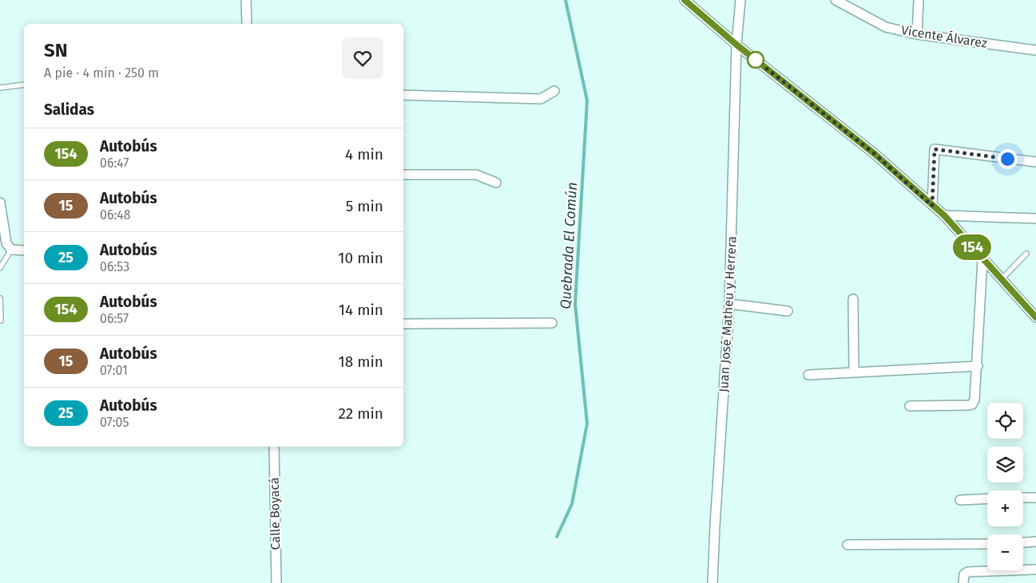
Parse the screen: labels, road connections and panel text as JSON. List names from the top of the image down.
{
  "streets": {
    "street": ["Vicente Álvarez", "Juan José Matheu y Herrera", "Calle Boyacá"]
  },
  "water": ["Quebrada El Común"],
  "lines": ["bus line 154"],
  "page": {
    "on_map": "154",
    "heading": [
      ["SN", "A pie · 4 min · 250 m"],
      "Salidas"
    ],
    "list": [
      {
        "mark": "154",
        "name": "Autobús",
        "note": "06:47",
        "value": "4 min"
      },
      {
        "mark": "15",
        "name": "Autobús",
        "note": "06:48",
        "value": "5 min"
      },
      {
        "mark": "25",
        "name": "Autobús",
        "note": "06:53",
        "value": "10 min"
      },
      {
        "mark": "154",
        "name": "Autobús",
        "note": "06:57",
        "value": "14 min"
      },
      {
        "mark": "15",
        "name": "Autobús",
        "note": "07:01",
        "value": "18 min"
      },
      {
        "mark": "25",
        "name": "Autobús",
        "note": "07:05",
        "value": "22 min"
      }
    ],
    "map_buttons": ["+", "−"]
  }
}
